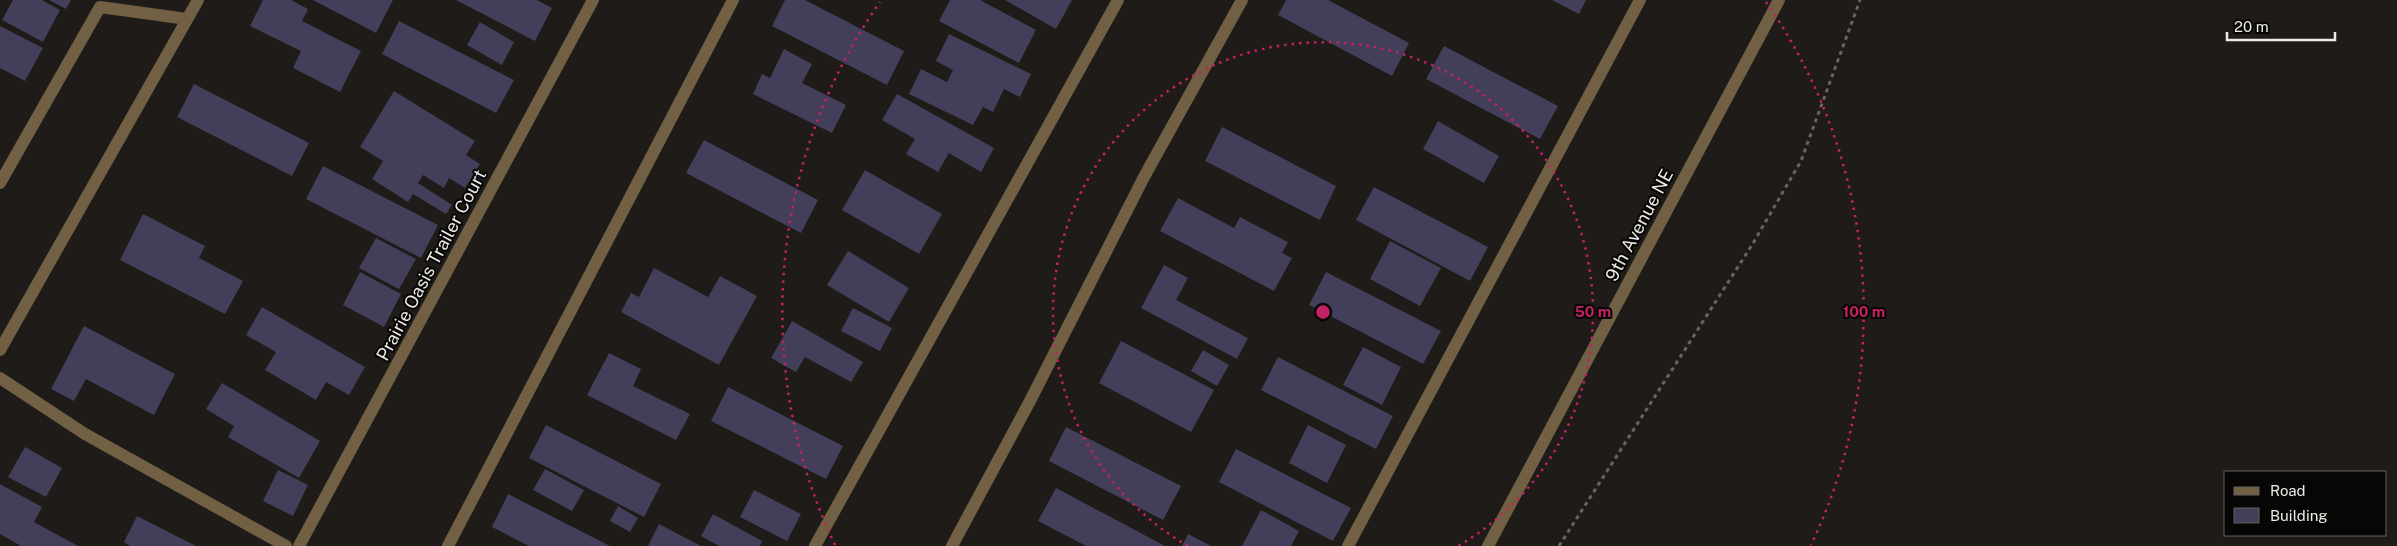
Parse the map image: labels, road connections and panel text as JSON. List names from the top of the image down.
{
  "streets": {
    "street": ["9th Avenue NE", "Prairie Oasis Trailer Court"]
  },
  "legend": ["Road", "Building"],
  "scale_bar": "20 m",
  "rings": ["50 m", "100 m"]
}
